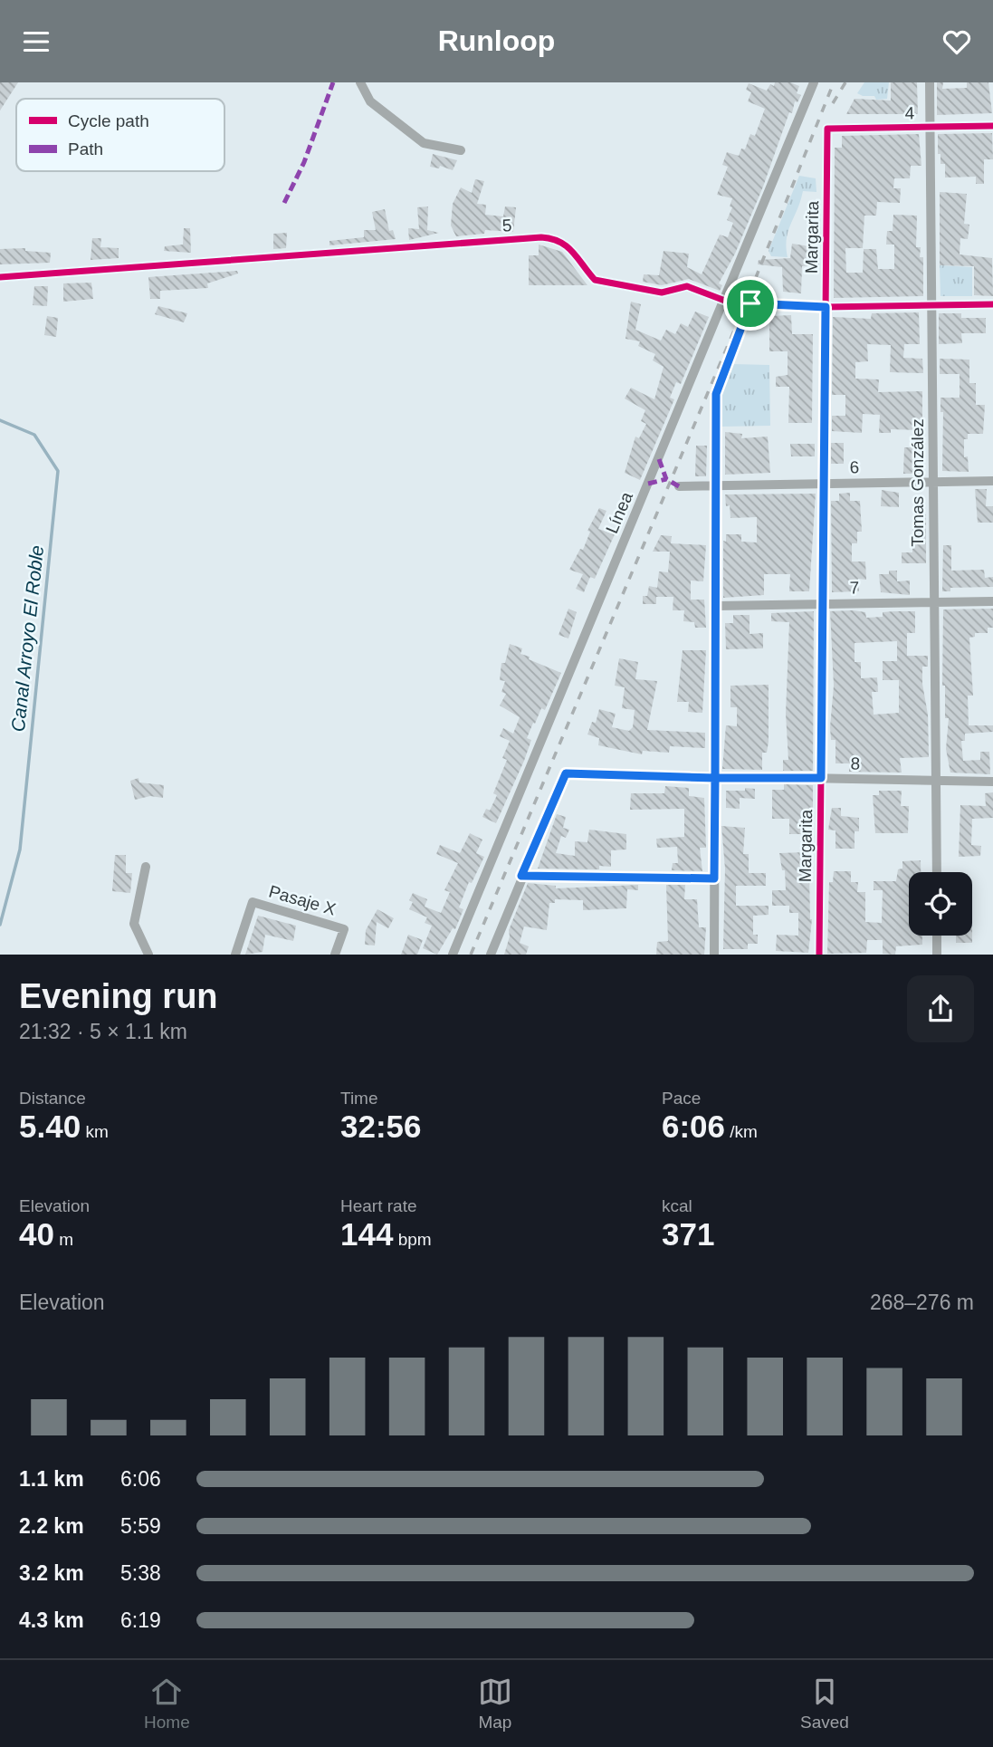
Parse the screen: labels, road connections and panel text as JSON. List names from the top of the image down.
{
  "streets": {
    "street": [
      "4",
      "5",
      "Margarita",
      "6",
      "Tomas González",
      "Línea",
      "7",
      "8",
      "Pasaje X"
    ]
  },
  "crossings": [
    ["4", "Margarita"],
    ["4", "Tomas González"],
    ["5", "Margarita"],
    ["5", "Tomas González"],
    ["5", "Línea"],
    ["Margarita", "6"],
    ["Margarita", "7"],
    ["Margarita", "8"],
    ["6", "Tomas González"],
    ["Tomas González", "7"],
    ["Tomas González", "8"]
  ],
  "water": ["Canal Arroyo El Roble"],
  "legend": ["Cycle path", "Path"],
  "page": {
    "header": "Runloop",
    "heading": ["Evening run", "21:32 · 5 × 1.1 km"],
    "stats": [
      ["Distance", "5.40 km"],
      ["Time", "32:56"],
      ["Pace", "6:06 /km"],
      ["Elevation", "40 m"],
      ["Heart rate", "144 bpm"],
      ["kcal", "371"]
    ],
    "chart": ["Elevation", "268–276 m"],
    "list": [
      {
        "name": "1.1 km",
        "note": "6:06"
      },
      {
        "name": "2.2 km",
        "note": "5:59"
      },
      {
        "name": "3.2 km",
        "note": "5:38"
      },
      {
        "name": "4.3 km",
        "note": "6:19"
      }
    ],
    "tabs": ["Home", "Map", "Saved"]
  }
}
